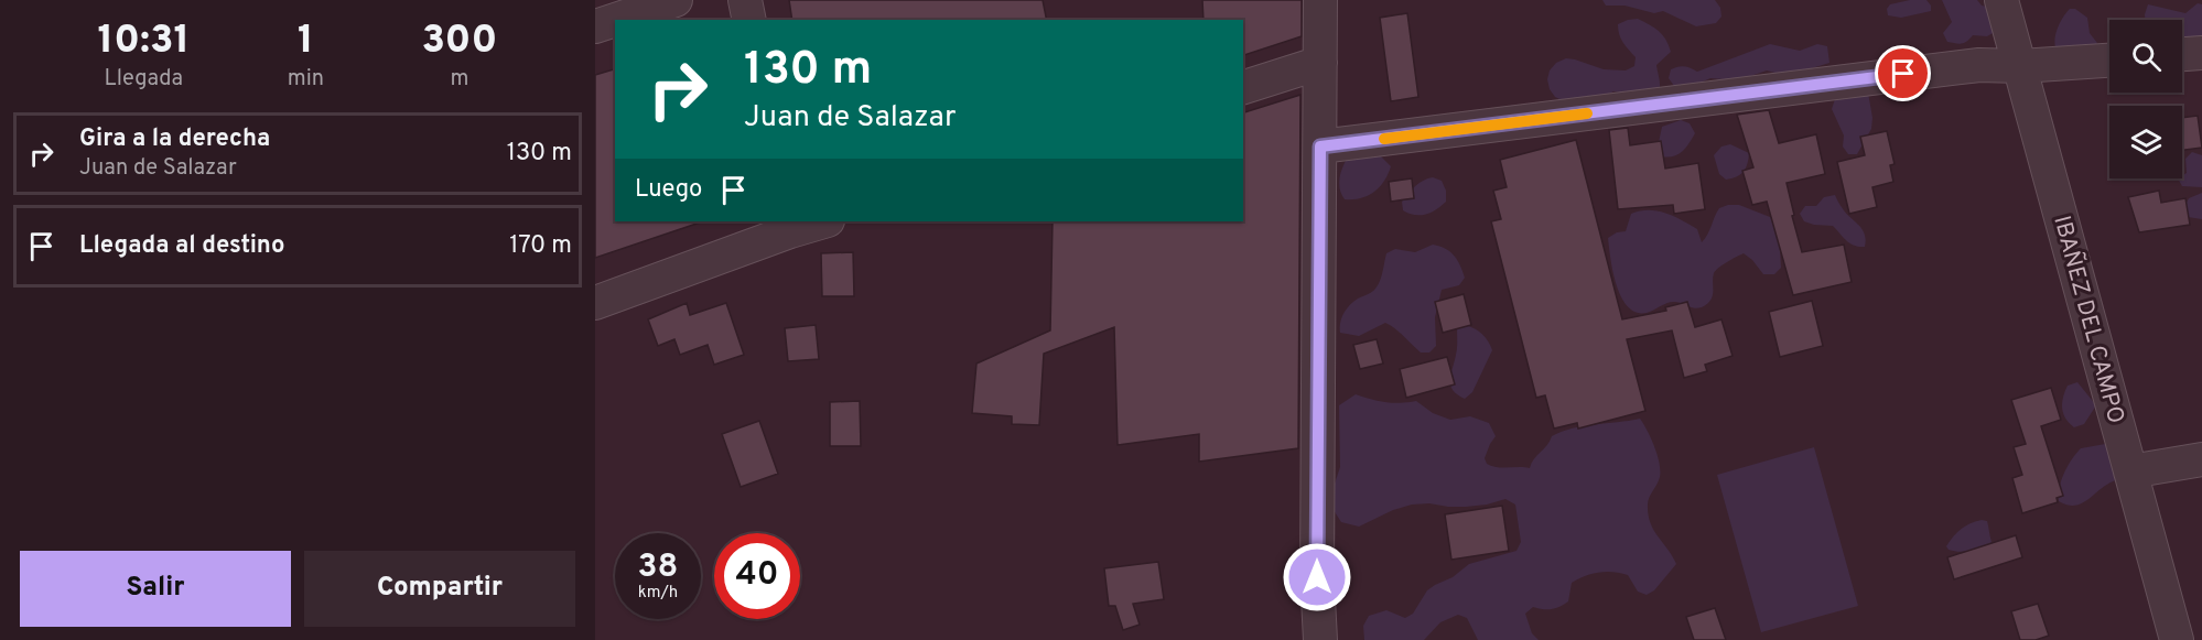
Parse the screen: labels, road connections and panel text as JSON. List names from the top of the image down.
{
  "streets": {
    "street": ["IBAÑEZ DEL CAMPO"]
  },
  "page": {
    "eta": [
      "10:31",
      "Llegada",
      "1",
      "min",
      "300",
      "m"
    ],
    "turn": ["130 m", "Juan de Salazar"],
    "list": [
      {
        "name": "Gira a la derecha",
        "note": "Juan de Salazar",
        "value": "130 m"
      },
      {
        "name": "Llegada al destino",
        "value": "170 m"
      }
    ],
    "then": "Luego",
    "speed": "38 km/h",
    "limit": "40",
    "buttons": ["Salir", "Compartir"]
  }
}
